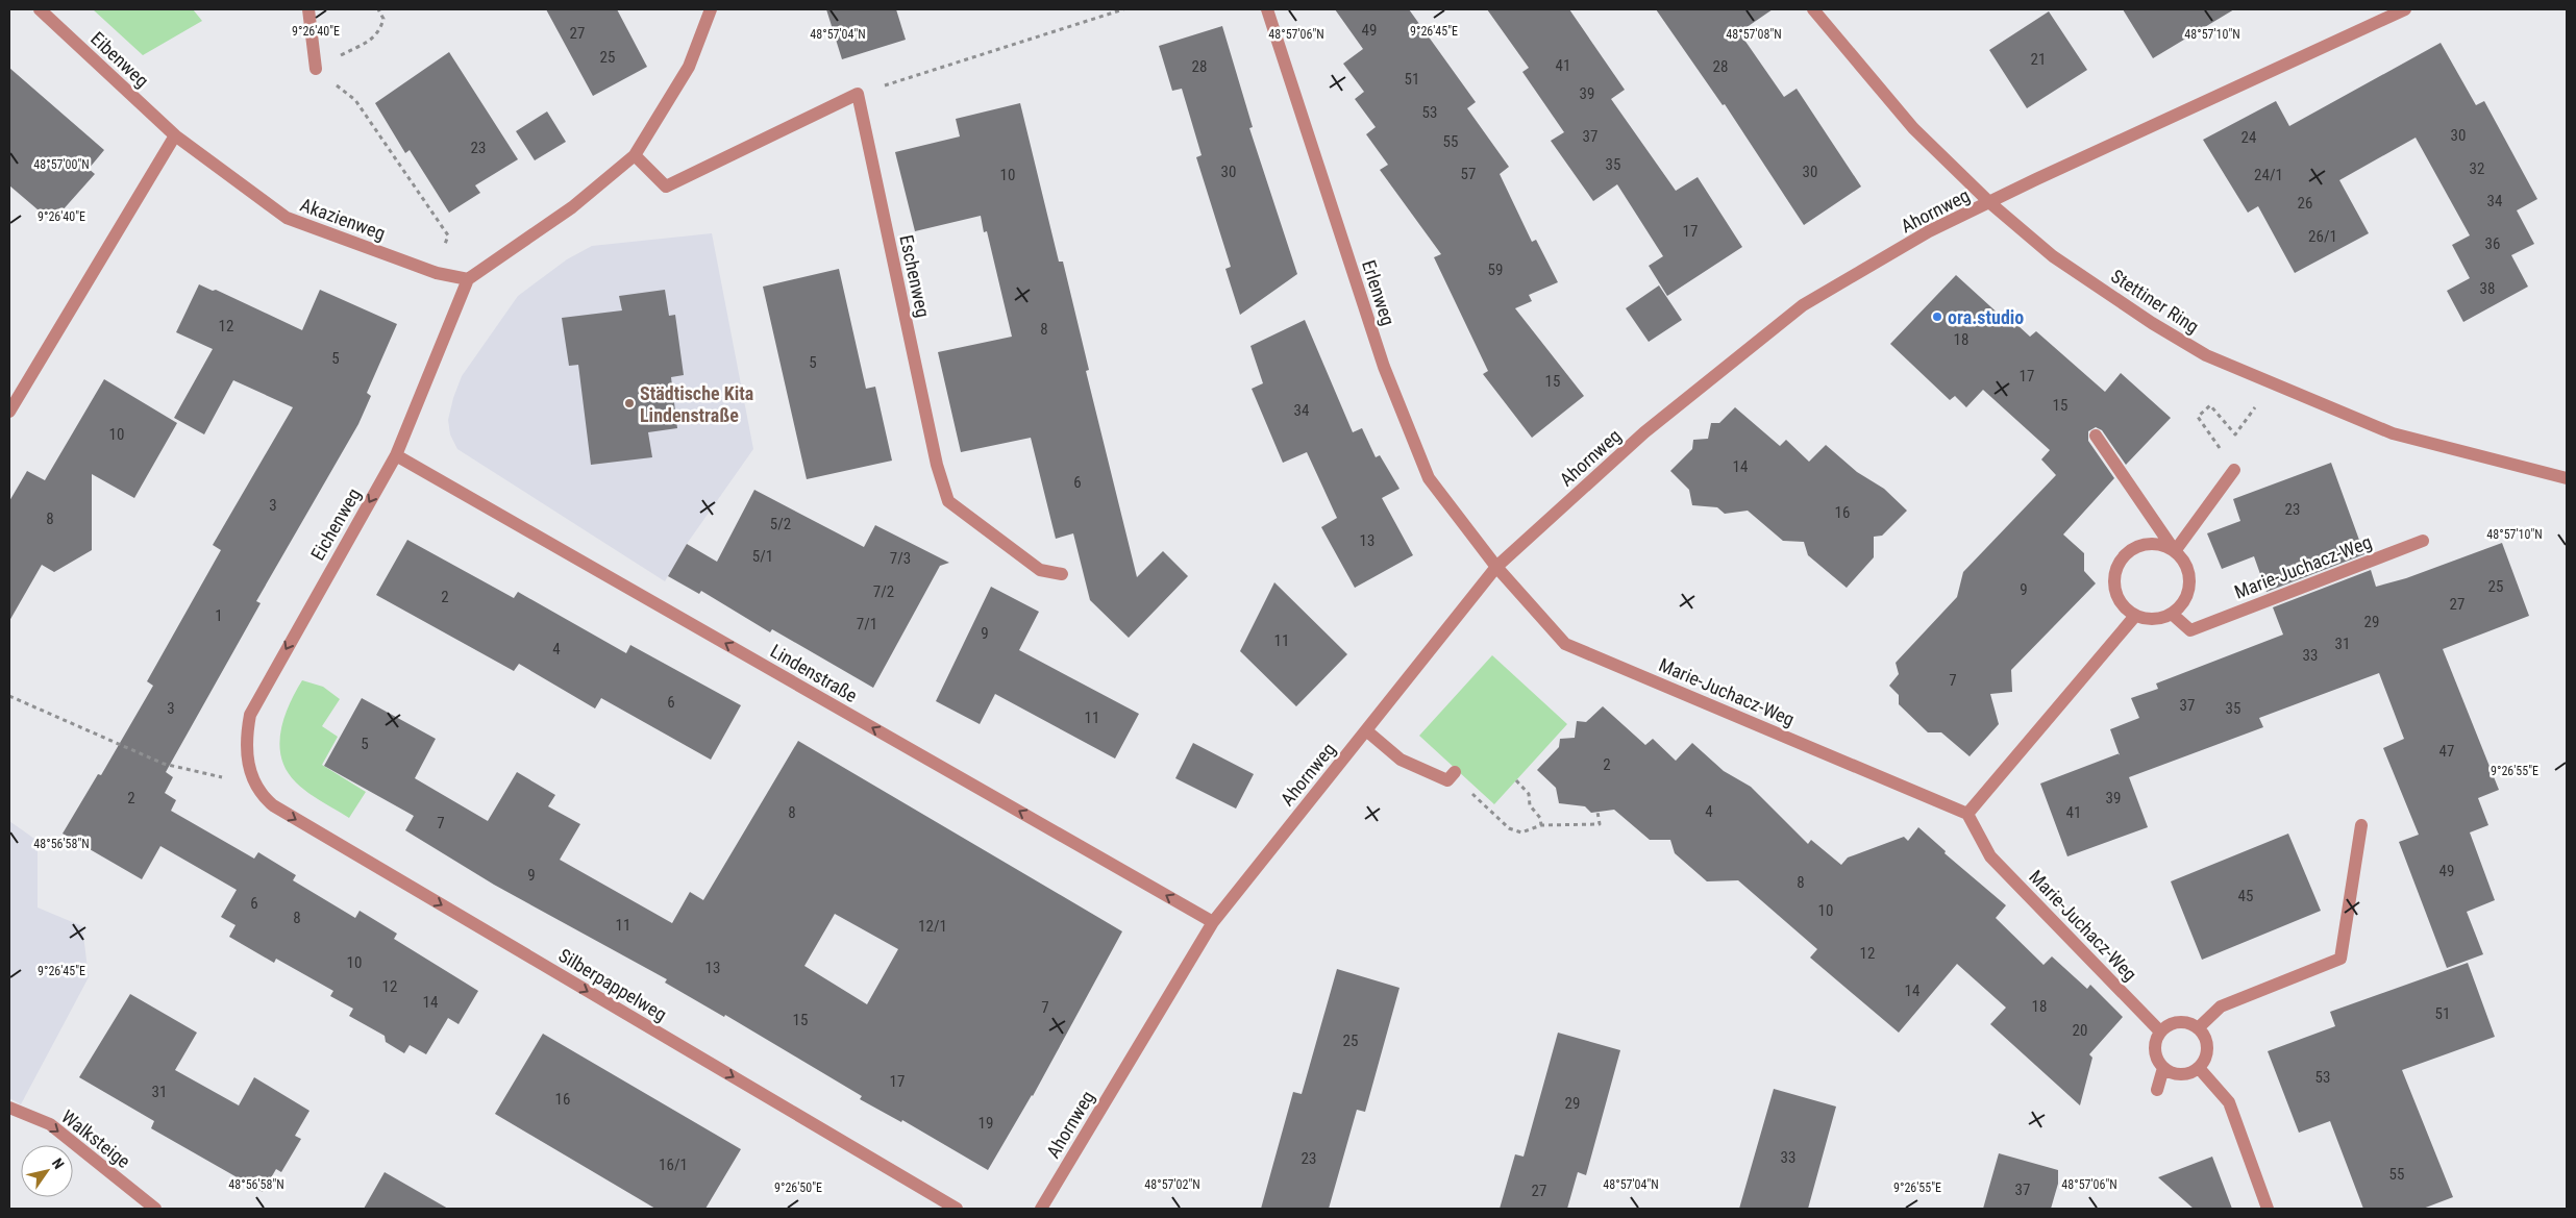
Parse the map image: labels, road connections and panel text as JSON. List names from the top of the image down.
{
  "streets": {
    "street": [
      "Eibenweg",
      "Ahornweg",
      "Akazienweg",
      "Eschenweg",
      "Erlenweg",
      "Stettiner Ring",
      "Eichenweg",
      "Marie-Juchacz-Weg",
      "Lindenstraße",
      "Silberpappelweg",
      "Walksteige"
    ]
  },
  "crossings": [
    ["Eibenweg", "Akazienweg"],
    ["Ahornweg", "Erlenweg"],
    ["Ahornweg", "Stettiner Ring"],
    ["Ahornweg", "Marie-Juchacz-Weg"],
    ["Ahornweg", "Lindenstraße"],
    ["Akazienweg", "Eichenweg"],
    ["Erlenweg", "Marie-Juchacz-Weg"],
    ["Eichenweg", "Lindenstraße"],
    ["Eichenweg", "Silberpappelweg"]
  ],
  "one_way": [
    "Eichenweg",
    "Lindenstraße",
    "Silberpappelweg",
    "Walksteige"
  ],
  "places": ["ora.studio", "Städtische Kita Lindenstraße"],
  "house_numbers": [
    "49",
    "27",
    "25",
    "21",
    "41",
    "28",
    "28",
    "51",
    "39",
    "53",
    "30",
    "37",
    "24",
    "55",
    "23",
    "35",
    "32",
    "30",
    "30",
    "57",
    "10",
    "24/1",
    "34",
    "26",
    "17",
    "26/1",
    "36",
    "59",
    "38",
    "12",
    "8",
    "18",
    "5",
    "5",
    "17",
    "15",
    "15",
    "34",
    "10",
    "14",
    "6",
    "3",
    "23",
    "16",
    "8",
    "5/2",
    "13",
    "5/1",
    "7/3",
    "25",
    "9",
    "7/2",
    "2",
    "27",
    "1",
    "29",
    "7/1",
    "9",
    "11",
    "31",
    "4",
    "33",
    "7",
    "6",
    "37",
    "3",
    "35",
    "11",
    "5",
    "47",
    "2",
    "2",
    "39",
    "4",
    "8",
    "41",
    "7",
    "49",
    "9",
    "8",
    "45",
    "6",
    "10",
    "8",
    "11",
    "12/1",
    "12",
    "10",
    "13",
    "12",
    "14",
    "14",
    "18",
    "7",
    "51",
    "15",
    "20",
    "25",
    "53",
    "17",
    "31",
    "16",
    "29",
    "19",
    "33",
    "23",
    "16/1",
    "55",
    "37",
    "27"
  ],
  "north": "top right",
  "coordinates": [
    "9°26'40\"E",
    "9°26'45\"E",
    "48°57'08\"N",
    "48°57'04\"N",
    "48°57'06\"N",
    "48°57'10\"N",
    "48°57'00\"N",
    "9°26'55\"E",
    "48°56'58\"N",
    "48°57'02\"N",
    "9°26'50\"E"
  ]
}
